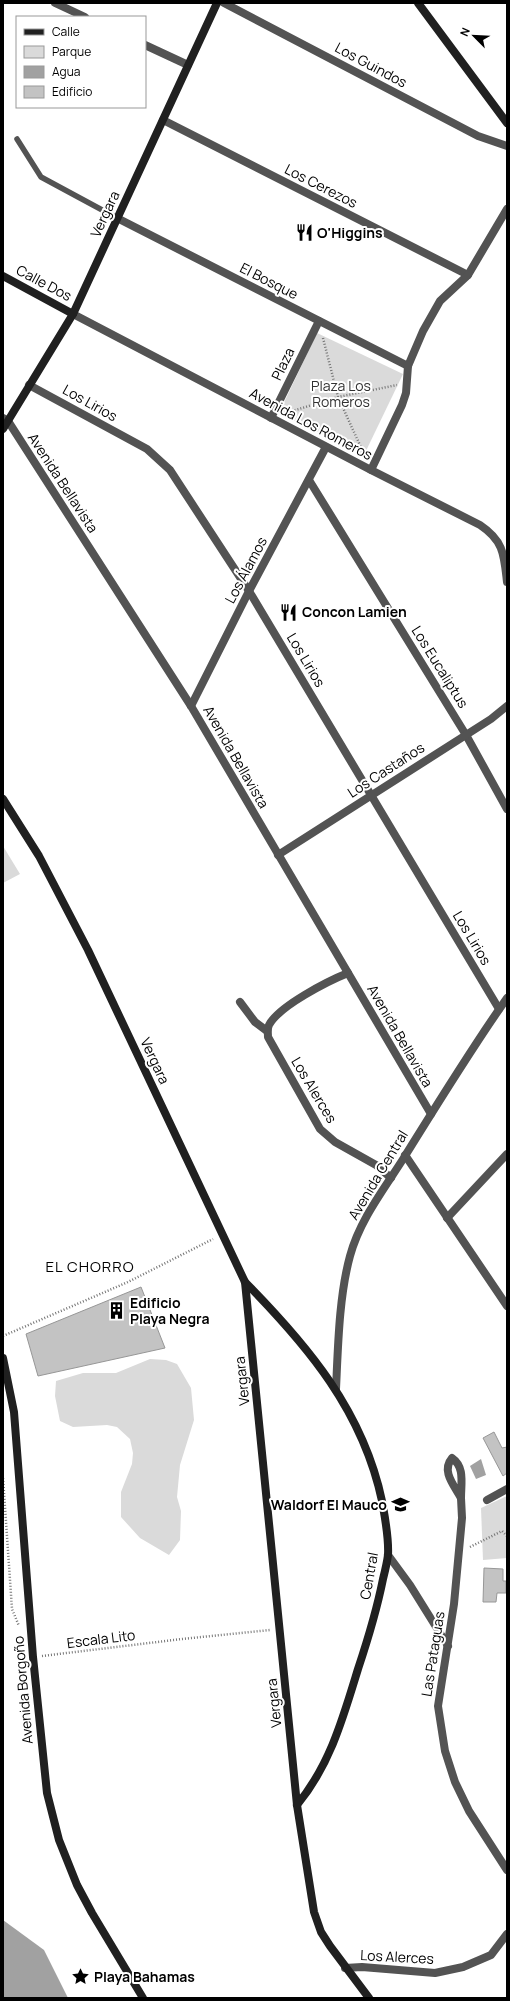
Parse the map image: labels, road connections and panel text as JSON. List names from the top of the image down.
{
  "streets": {
    "street": [
      "Los Guindos",
      "Los Cerezos",
      "Vergara",
      "El Bosque",
      "Calle Dos",
      "Plaza",
      "Los Lirios",
      "Avenida Los Romeros",
      "Avenida Bellavista",
      "Los Álamos",
      "Los Eucaliptus",
      "Los Castaños",
      "Los Alerces",
      "Avenida Central",
      "Central",
      "Las Pataguas",
      "Avenida Borgoño"
    ],
    "path": ["Escala Lito"]
  },
  "crossings": [
    ["Los Cerezos", "Vergara"],
    ["Vergara", "El Bosque"],
    ["Vergara", "Calle Dos"],
    ["Vergara", "Los Lirios"],
    ["Vergara", "Avenida Los Romeros"],
    ["Vergara", "Avenida Bellavista"],
    ["Vergara", "Los Alerces"],
    ["Vergara", "Central"],
    ["Vergara", "Escala Lito"],
    ["El Bosque", "Plaza"],
    ["Calle Dos", "Avenida Los Romeros"],
    ["Plaza", "Avenida Los Romeros"],
    ["Los Lirios", "Los Álamos"],
    ["Los Lirios", "Los Castaños"],
    ["Los Lirios", "Avenida Central"],
    ["Avenida Los Romeros", "Los Álamos"],
    ["Avenida Bellavista", "Los Álamos"],
    ["Avenida Bellavista", "Los Castaños"],
    ["Avenida Bellavista", "Avenida Central"],
    ["Los Álamos", "Los Eucaliptus"],
    ["Los Eucaliptus", "Los Castaños"],
    ["Los Alerces", "Avenida Central"],
    ["Avenida Central", "Central"],
    ["Escala Lito", "Avenida Borgoño"]
  ],
  "districts": ["EL CHORRO"],
  "parks": ["Plaza Los Romeros"],
  "places": {
    "restaurant": ["O'Higgins", "Concon Lamien"],
    "building": ["Edificio Playa Negra"],
    "school or university": ["Waldorf El Mauco"],
    "place": ["Playa Bahamas"]
  },
  "legend": [
    "Calle",
    "Parque",
    "Agua",
    "Edificio"
  ],
  "north": "top left"
}
